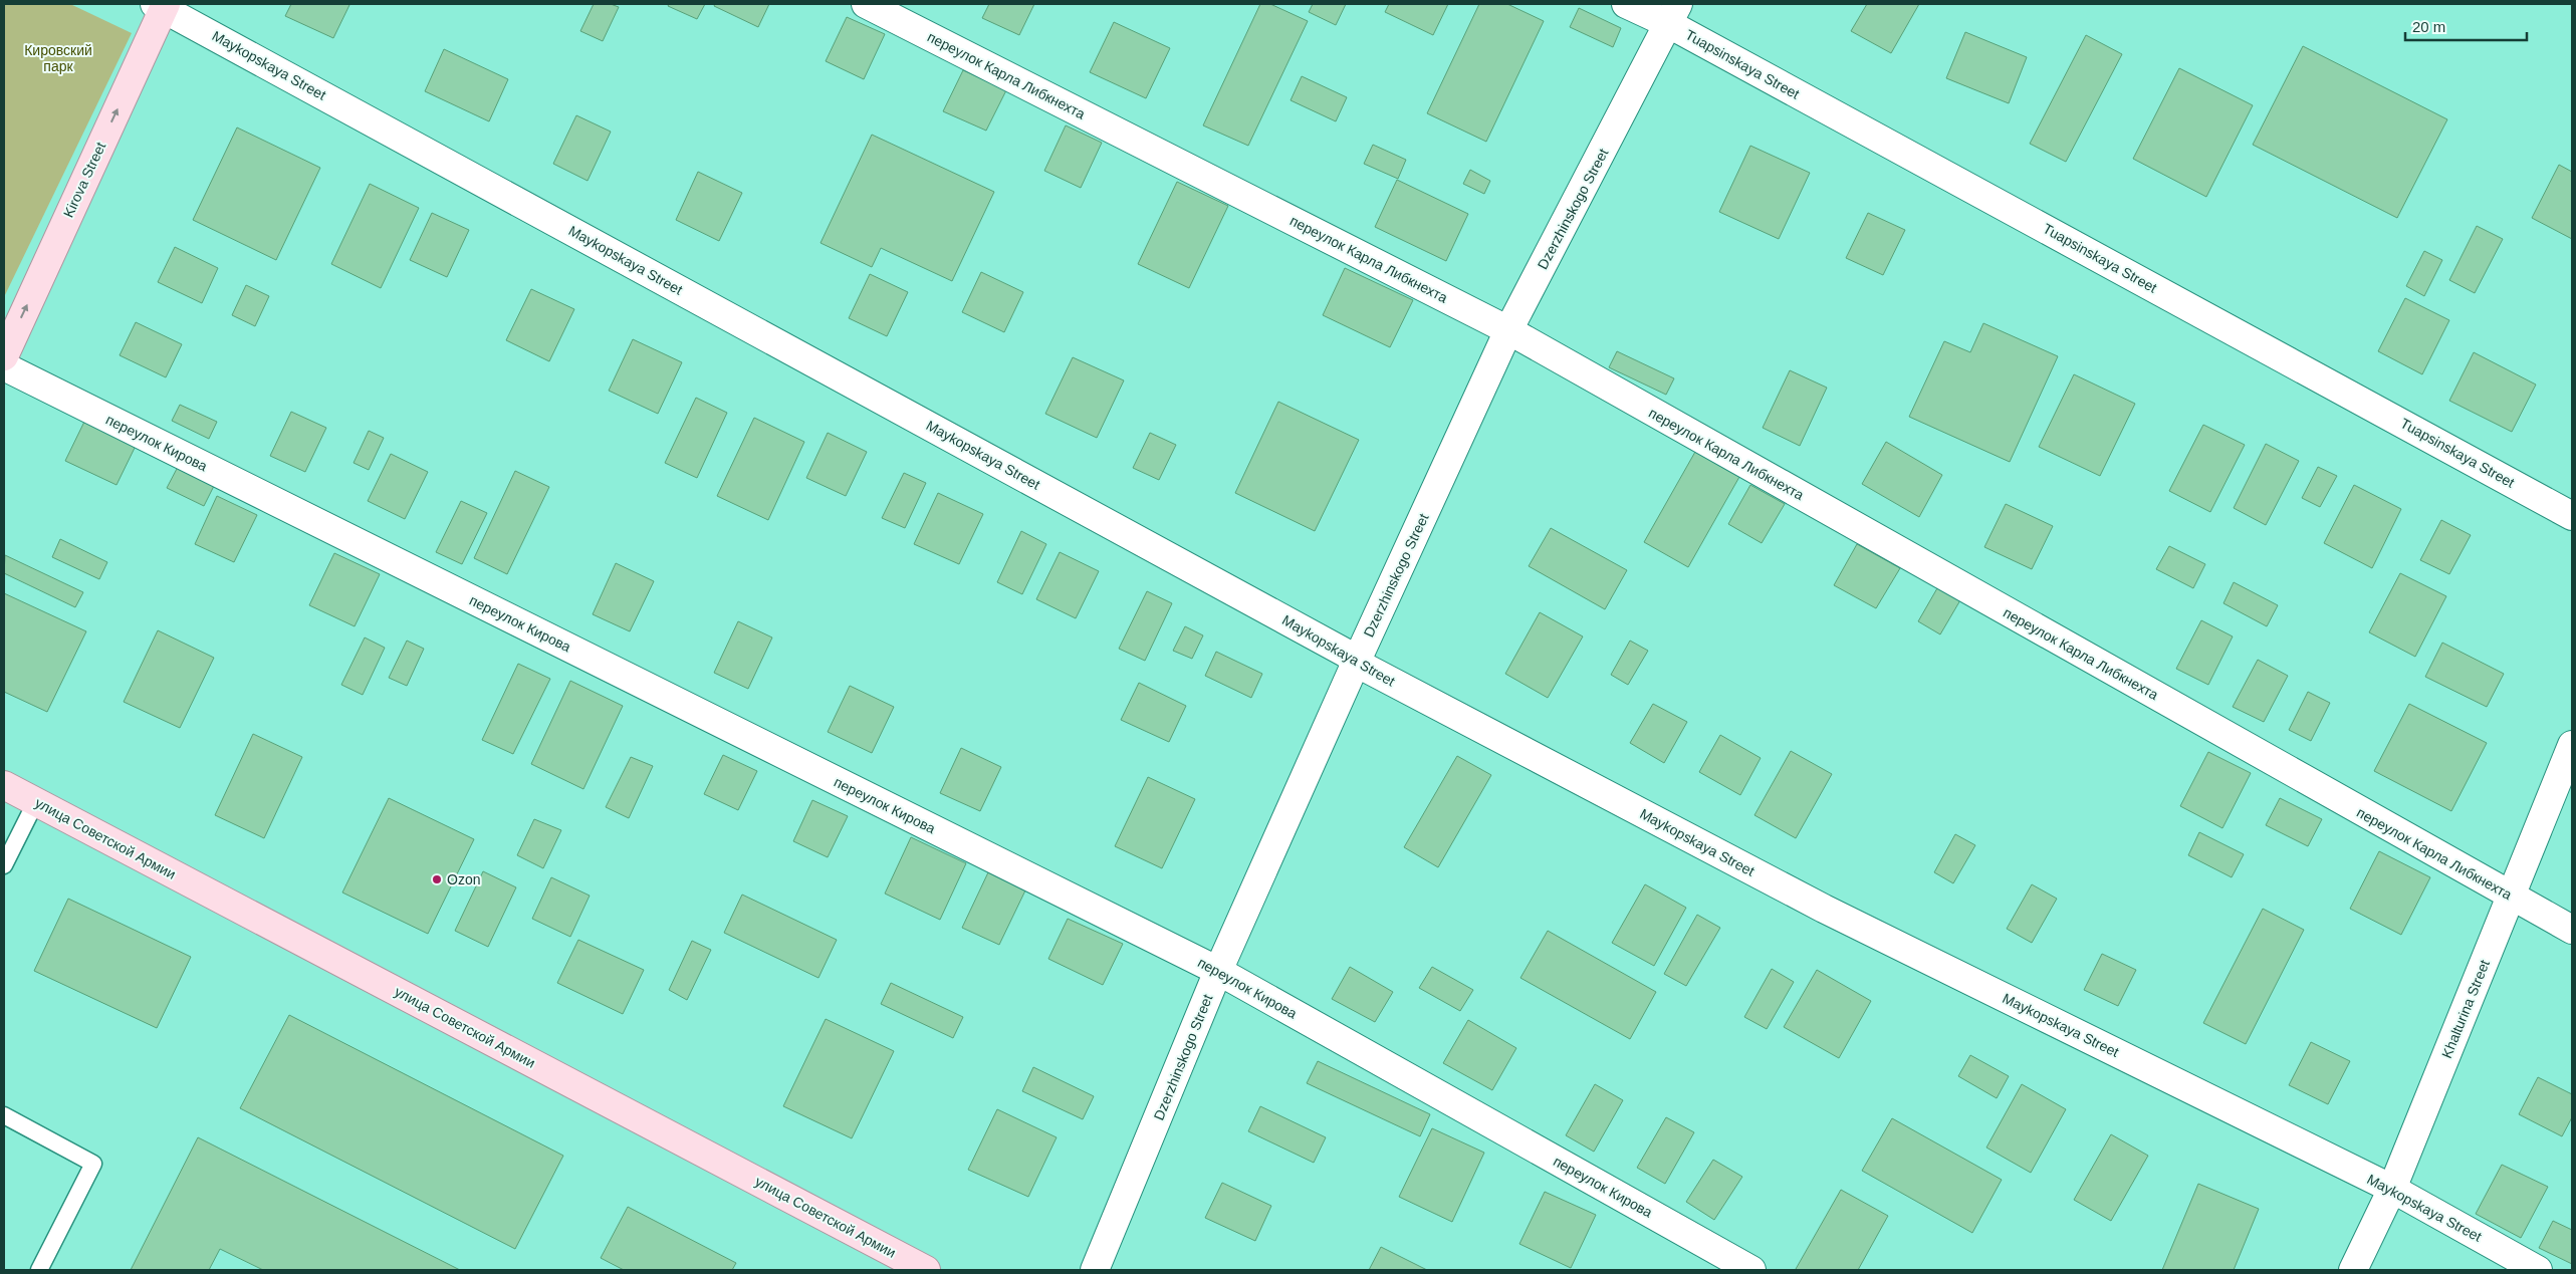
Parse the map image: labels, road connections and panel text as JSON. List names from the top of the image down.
{
  "streets": {
    "main road": ["Kirova Street", "улица Советской Армии"],
    "street": [
      "Tuapsinskaya Street",
      "Maykopskaya Street",
      "переулок Карла Либкнехта",
      "Dzerzhinskogo Street",
      "переулок Кирова",
      "Khalturina Street"
    ]
  },
  "crossings": [
    ["Tuapsinskaya Street", "Dzerzhinskogo Street"],
    ["Maykopskaya Street", "Kirova Street"],
    ["Maykopskaya Street", "Dzerzhinskogo Street"],
    ["Maykopskaya Street", "Khalturina Street"],
    ["переулок Карла Либкнехта", "Dzerzhinskogo Street"],
    ["переулок Карла Либкнехта", "Khalturina Street"],
    ["Dzerzhinskogo Street", "переулок Кирова"]
  ],
  "one_way": ["Kirova Street"],
  "parks": ["Кировский парк"],
  "places": ["Ozon"],
  "scale_bar": "20 m"
}
